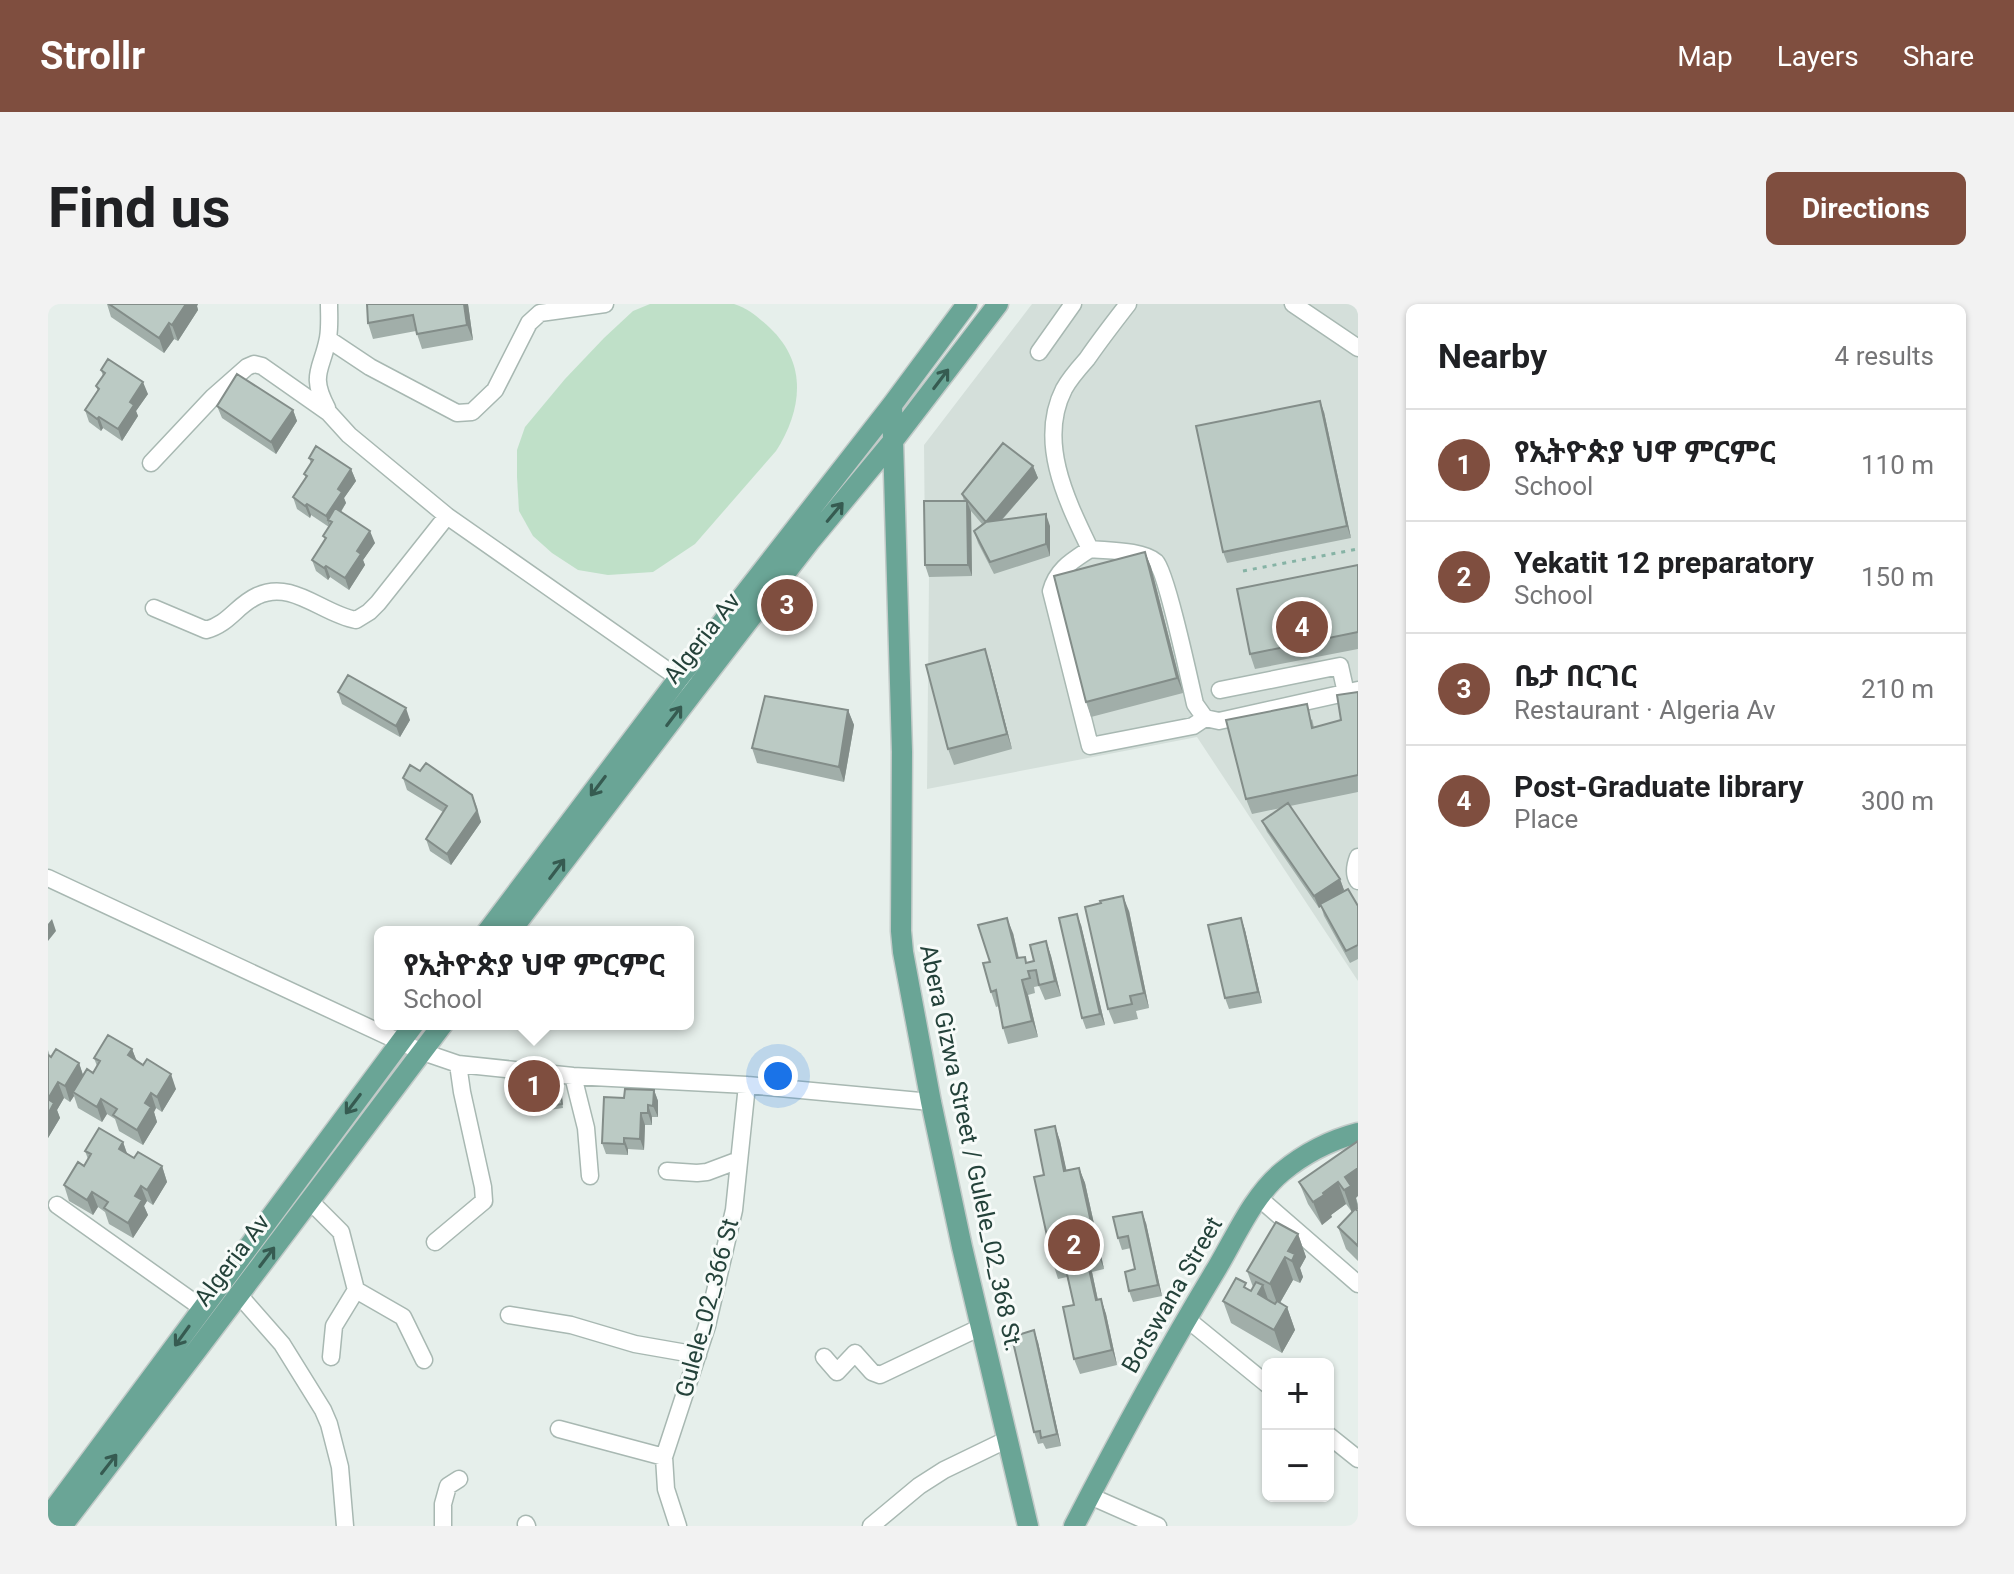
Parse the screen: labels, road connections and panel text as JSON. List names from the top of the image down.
{
  "streets": {
    "main road": ["Algeria Av", "Abera Gizwa Street / Gulele_02_368 St.", "Botswana Street"],
    "street": ["Gulele_02_366 St"]
  },
  "crossings": [
    ["Algeria Av", "Abera Gizwa Street / Gulele_02_368 St."]
  ],
  "page": {
    "header": "Strollr",
    "nav": ["Map", "Layers", "Share"],
    "buttons": "Directions",
    "title": "Find us",
    "heading": ["Nearby", "4 results"],
    "list": [
      {
        "mark": "1",
        "name": "የኢትዮጵያ ህዋ ምርምር",
        "note": "School",
        "value": "110 m"
      },
      {
        "mark": "2",
        "name": "Yekatit 12 preparatory",
        "note": "School",
        "value": "150 m"
      },
      {
        "mark": "3",
        "name": "ቤታ በርገር",
        "note": "Restaurant · Algeria Av",
        "value": "210 m"
      },
      {
        "mark": "4",
        "name": "Post-Graduate library",
        "note": "Place",
        "value": "300 m"
      }
    ],
    "pins": [
      "3",
      "4",
      "1",
      "2"
    ],
    "popup": ["የኢትዮጵያ ህዋ ምርምር", "School"],
    "map_buttons": ["+", "−"]
  }
}
